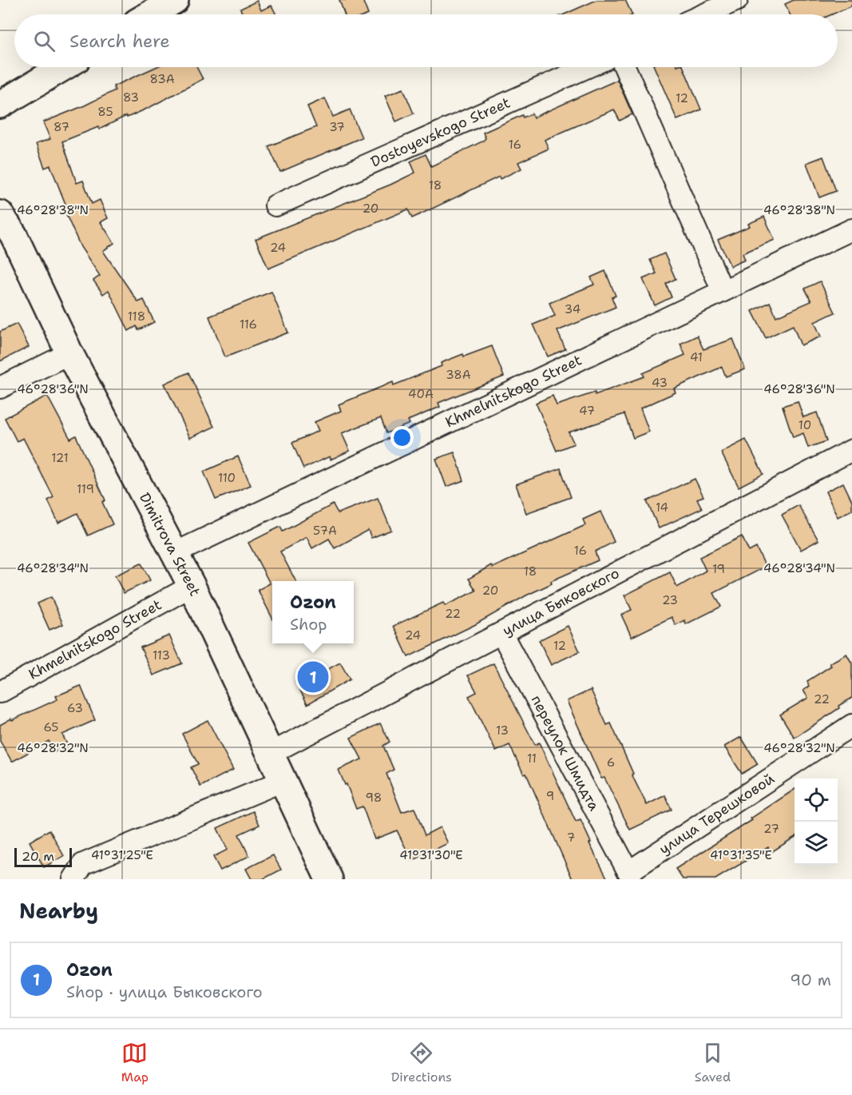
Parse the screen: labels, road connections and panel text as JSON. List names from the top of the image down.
{
  "streets": {
    "main road": ["Dimitrova Street"],
    "street": [
      "Dostoyevskogo Street",
      "Khmelnitskogo Street",
      "улица Быковского",
      "переулок Шмидта",
      "улица Терешковой"
    ]
  },
  "crossings": [
    ["Khmelnitskogo Street", "Dimitrova Street"],
    ["Dimitrova Street", "улица Быковского"],
    ["улица Быковского", "переулок Шмидта"],
    ["переулок Шмидта", "улица Терешковой"]
  ],
  "house_numbers": [
    "83А",
    "83",
    "12",
    "85",
    "87",
    "37",
    "16",
    "18",
    "20",
    "24",
    "34",
    "118",
    "116",
    "41",
    "38А",
    "43",
    "40А",
    "47",
    "10",
    "121",
    "110",
    "119",
    "14",
    "57А",
    "16",
    "19",
    "18",
    "20",
    "23",
    "22",
    "24",
    "12",
    "113",
    "22",
    "63",
    "65",
    "13",
    "11",
    "6",
    "9",
    "98",
    "27",
    "7"
  ],
  "scale_bar": "20 m",
  "page": {
    "search": "Search here",
    "popup": ["Ozon", "Shop"],
    "pins": "1",
    "scale": "20 m",
    "heading": "Nearby",
    "list": [
      {
        "mark": "1",
        "name": "Ozon",
        "note": "Shop · улица Быковского",
        "value": "90 m"
      }
    ],
    "nav": ["Map", "Directions", "Saved"]
  },
  "coordinates": [
    "46°28'38\"N",
    "46°28'36\"N",
    "46°28'34\"N",
    "46°28'32\"N",
    "41°31'25\"E",
    "41°31'30\"E",
    "41°31'35\"E"
  ]
}
